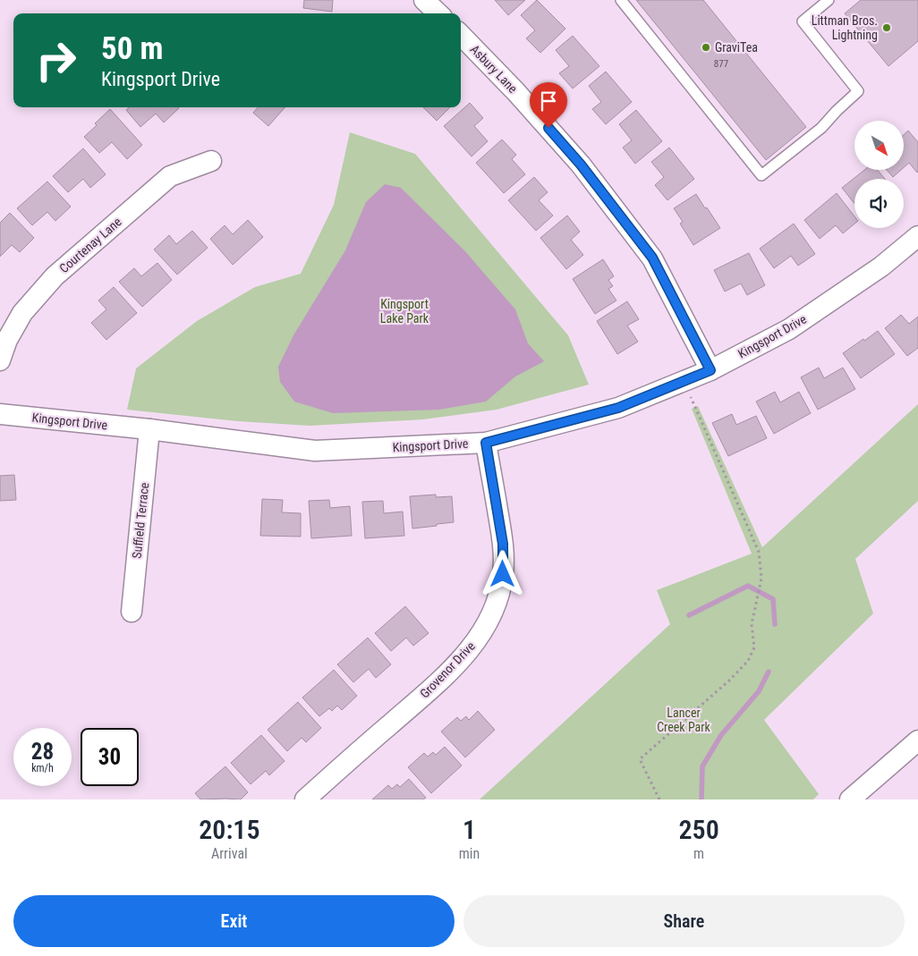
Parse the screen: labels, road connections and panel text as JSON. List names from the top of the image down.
{
  "streets": {
    "street": [
      "Asbury Lane",
      "Courtenay Lane",
      "Kingsport Drive",
      "Suffield Terrace",
      "Grovenor Drive"
    ]
  },
  "crossings": [
    ["Asbury Lane", "Kingsport Drive"],
    ["Kingsport Drive", "Suffield Terrace"],
    ["Kingsport Drive", "Grovenor Drive"]
  ],
  "parks": ["Kingsport Lake Park", "Lancer Creek Park"],
  "places": ["Littman Bros. Lightning", "GraviTea"],
  "house_numbers": ["877"],
  "north": "bottom right",
  "page": {
    "turn": ["50 m", "Kingsport Drive"],
    "speed": "28 km/h",
    "limit": "30",
    "eta": [
      "20:15",
      "Arrival",
      "1",
      "min",
      "250",
      "m"
    ],
    "buttons": ["Exit", "Share"]
  }
}
